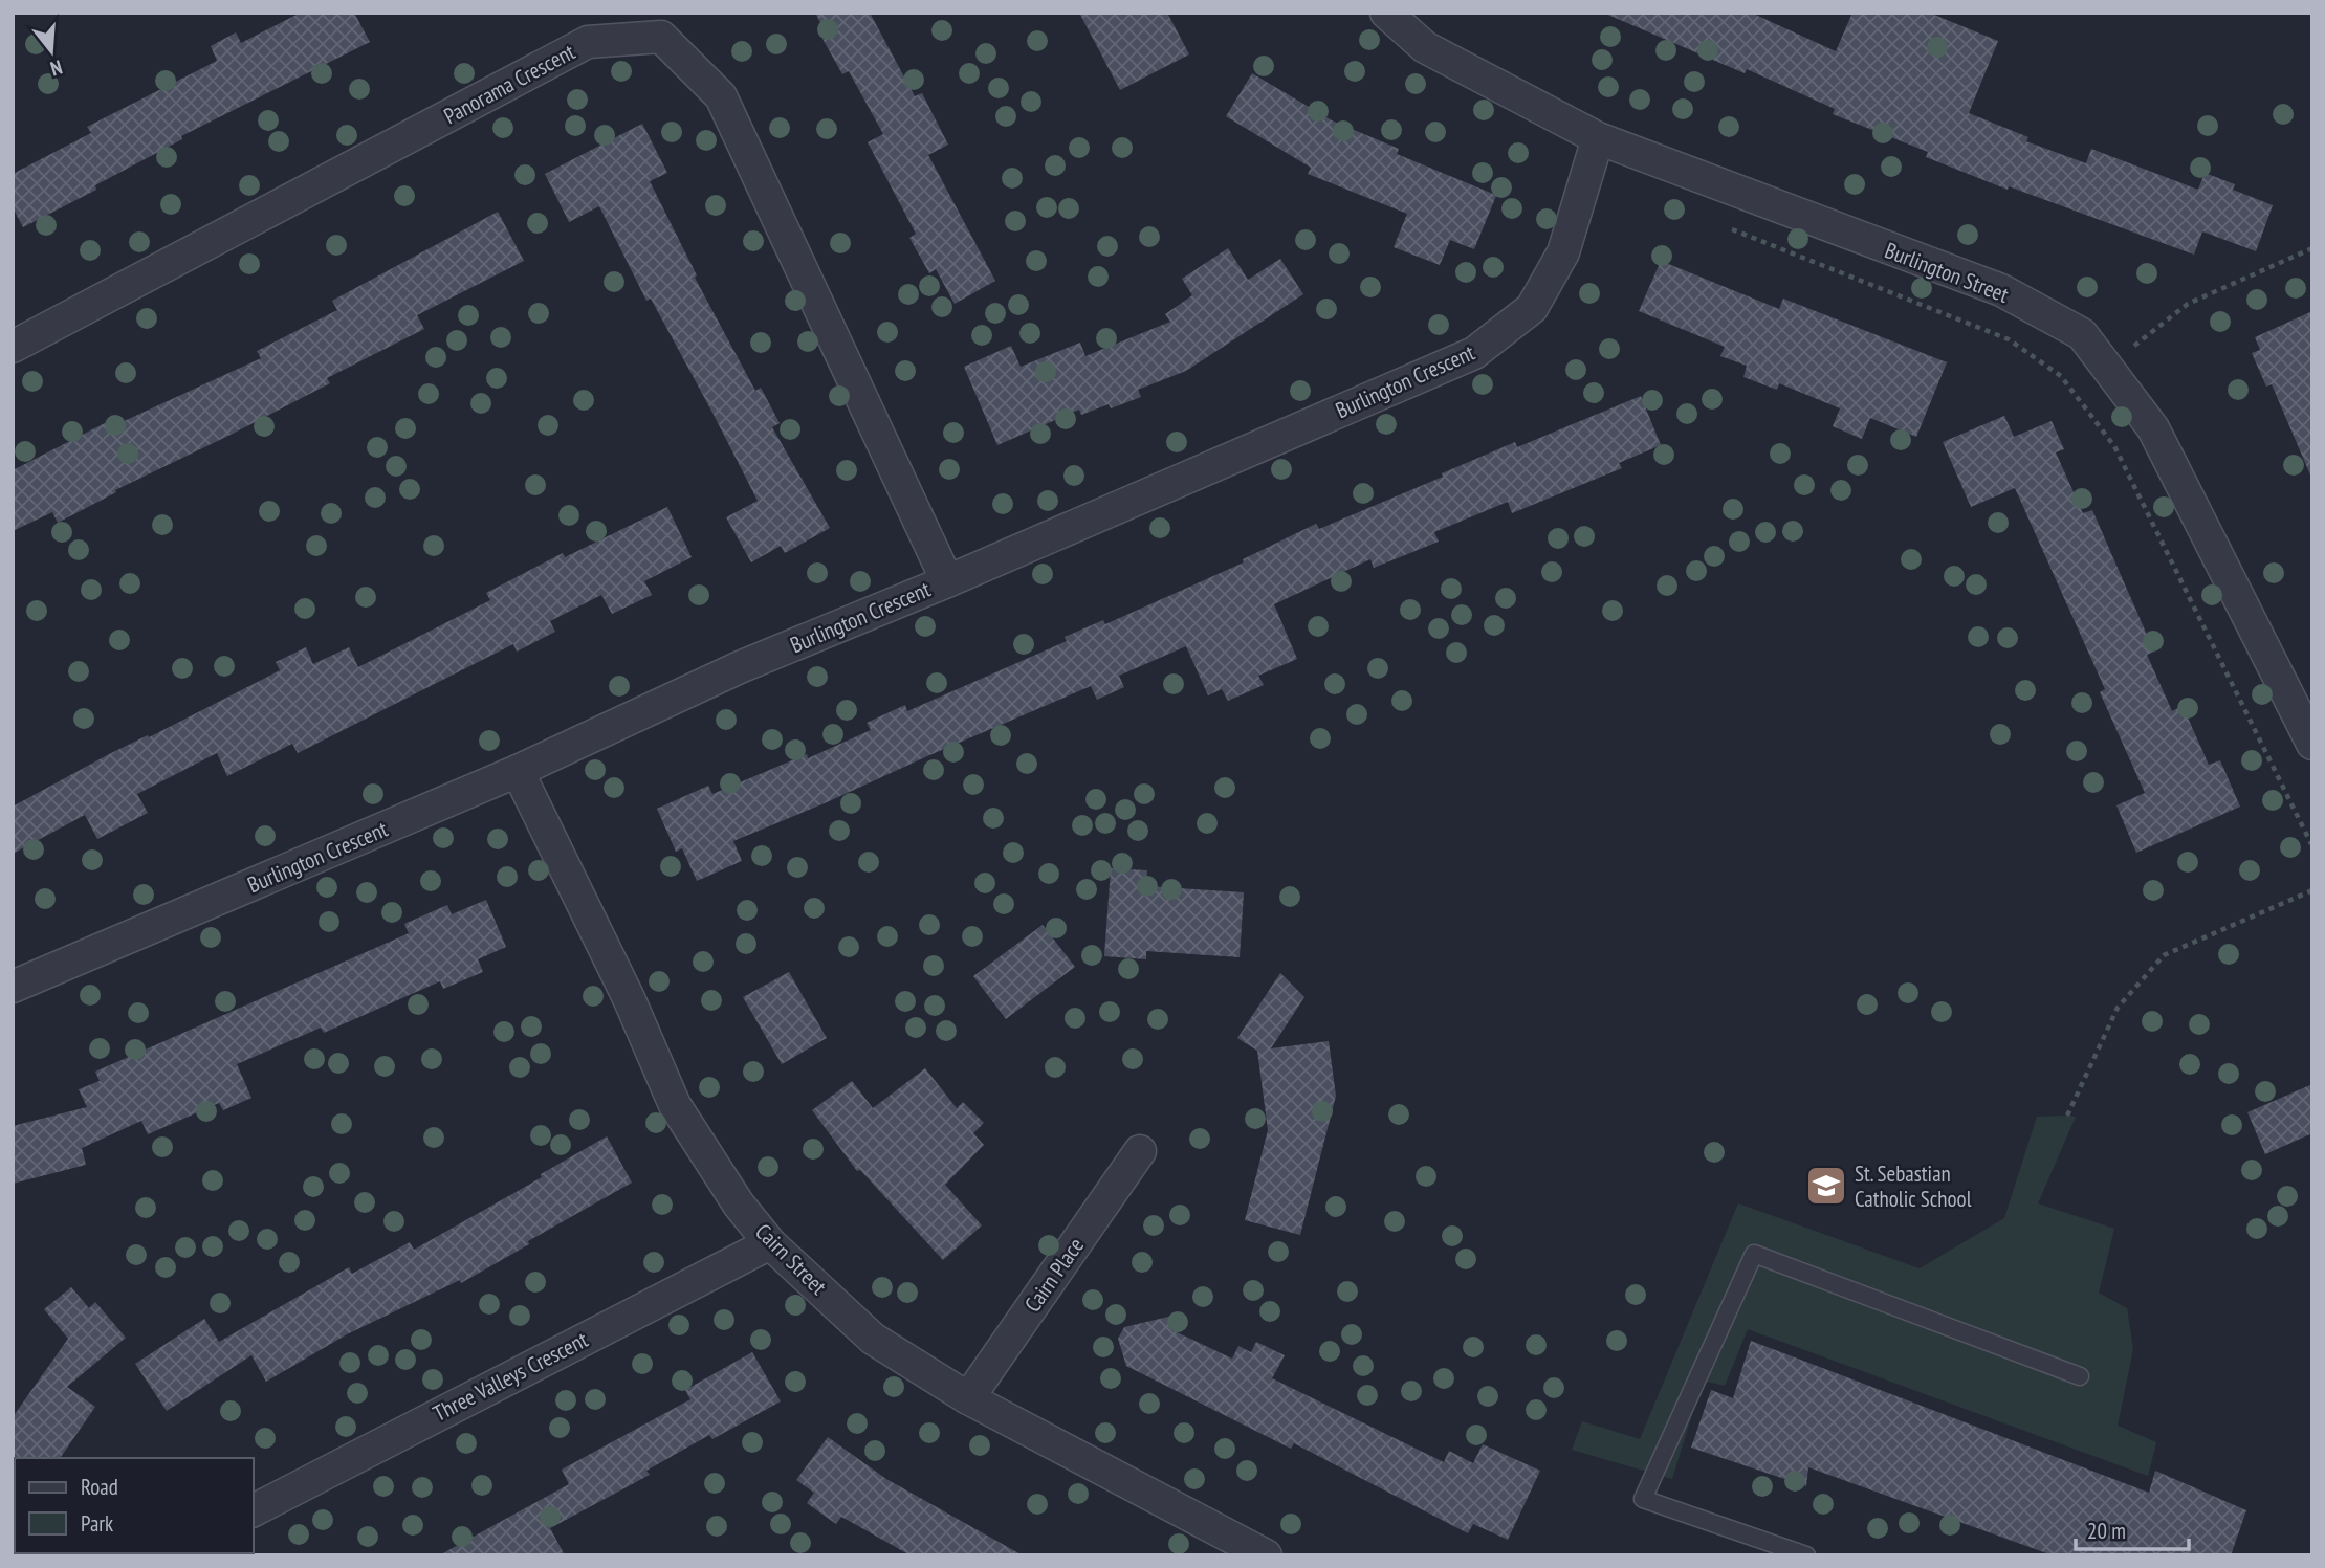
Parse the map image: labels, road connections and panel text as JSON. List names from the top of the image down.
{
  "streets": {
    "street": [
      "Panorama Crescent",
      "Burlington Street",
      "Burlington Crescent",
      "Cairn Street",
      "Cairn Place",
      "Three Valleys Crescent"
    ]
  },
  "crossings": [
    ["Panorama Crescent", "Burlington Crescent"],
    ["Burlington Street", "Burlington Crescent"],
    ["Burlington Crescent", "Cairn Street"],
    ["Cairn Street", "Cairn Place"],
    ["Cairn Street", "Three Valleys Crescent"]
  ],
  "places": {
    "school or university": ["St. Sebastian Catholic School"]
  },
  "legend": ["Road", "Park"],
  "scale_bar": "20 m",
  "north": "bottom"
}
